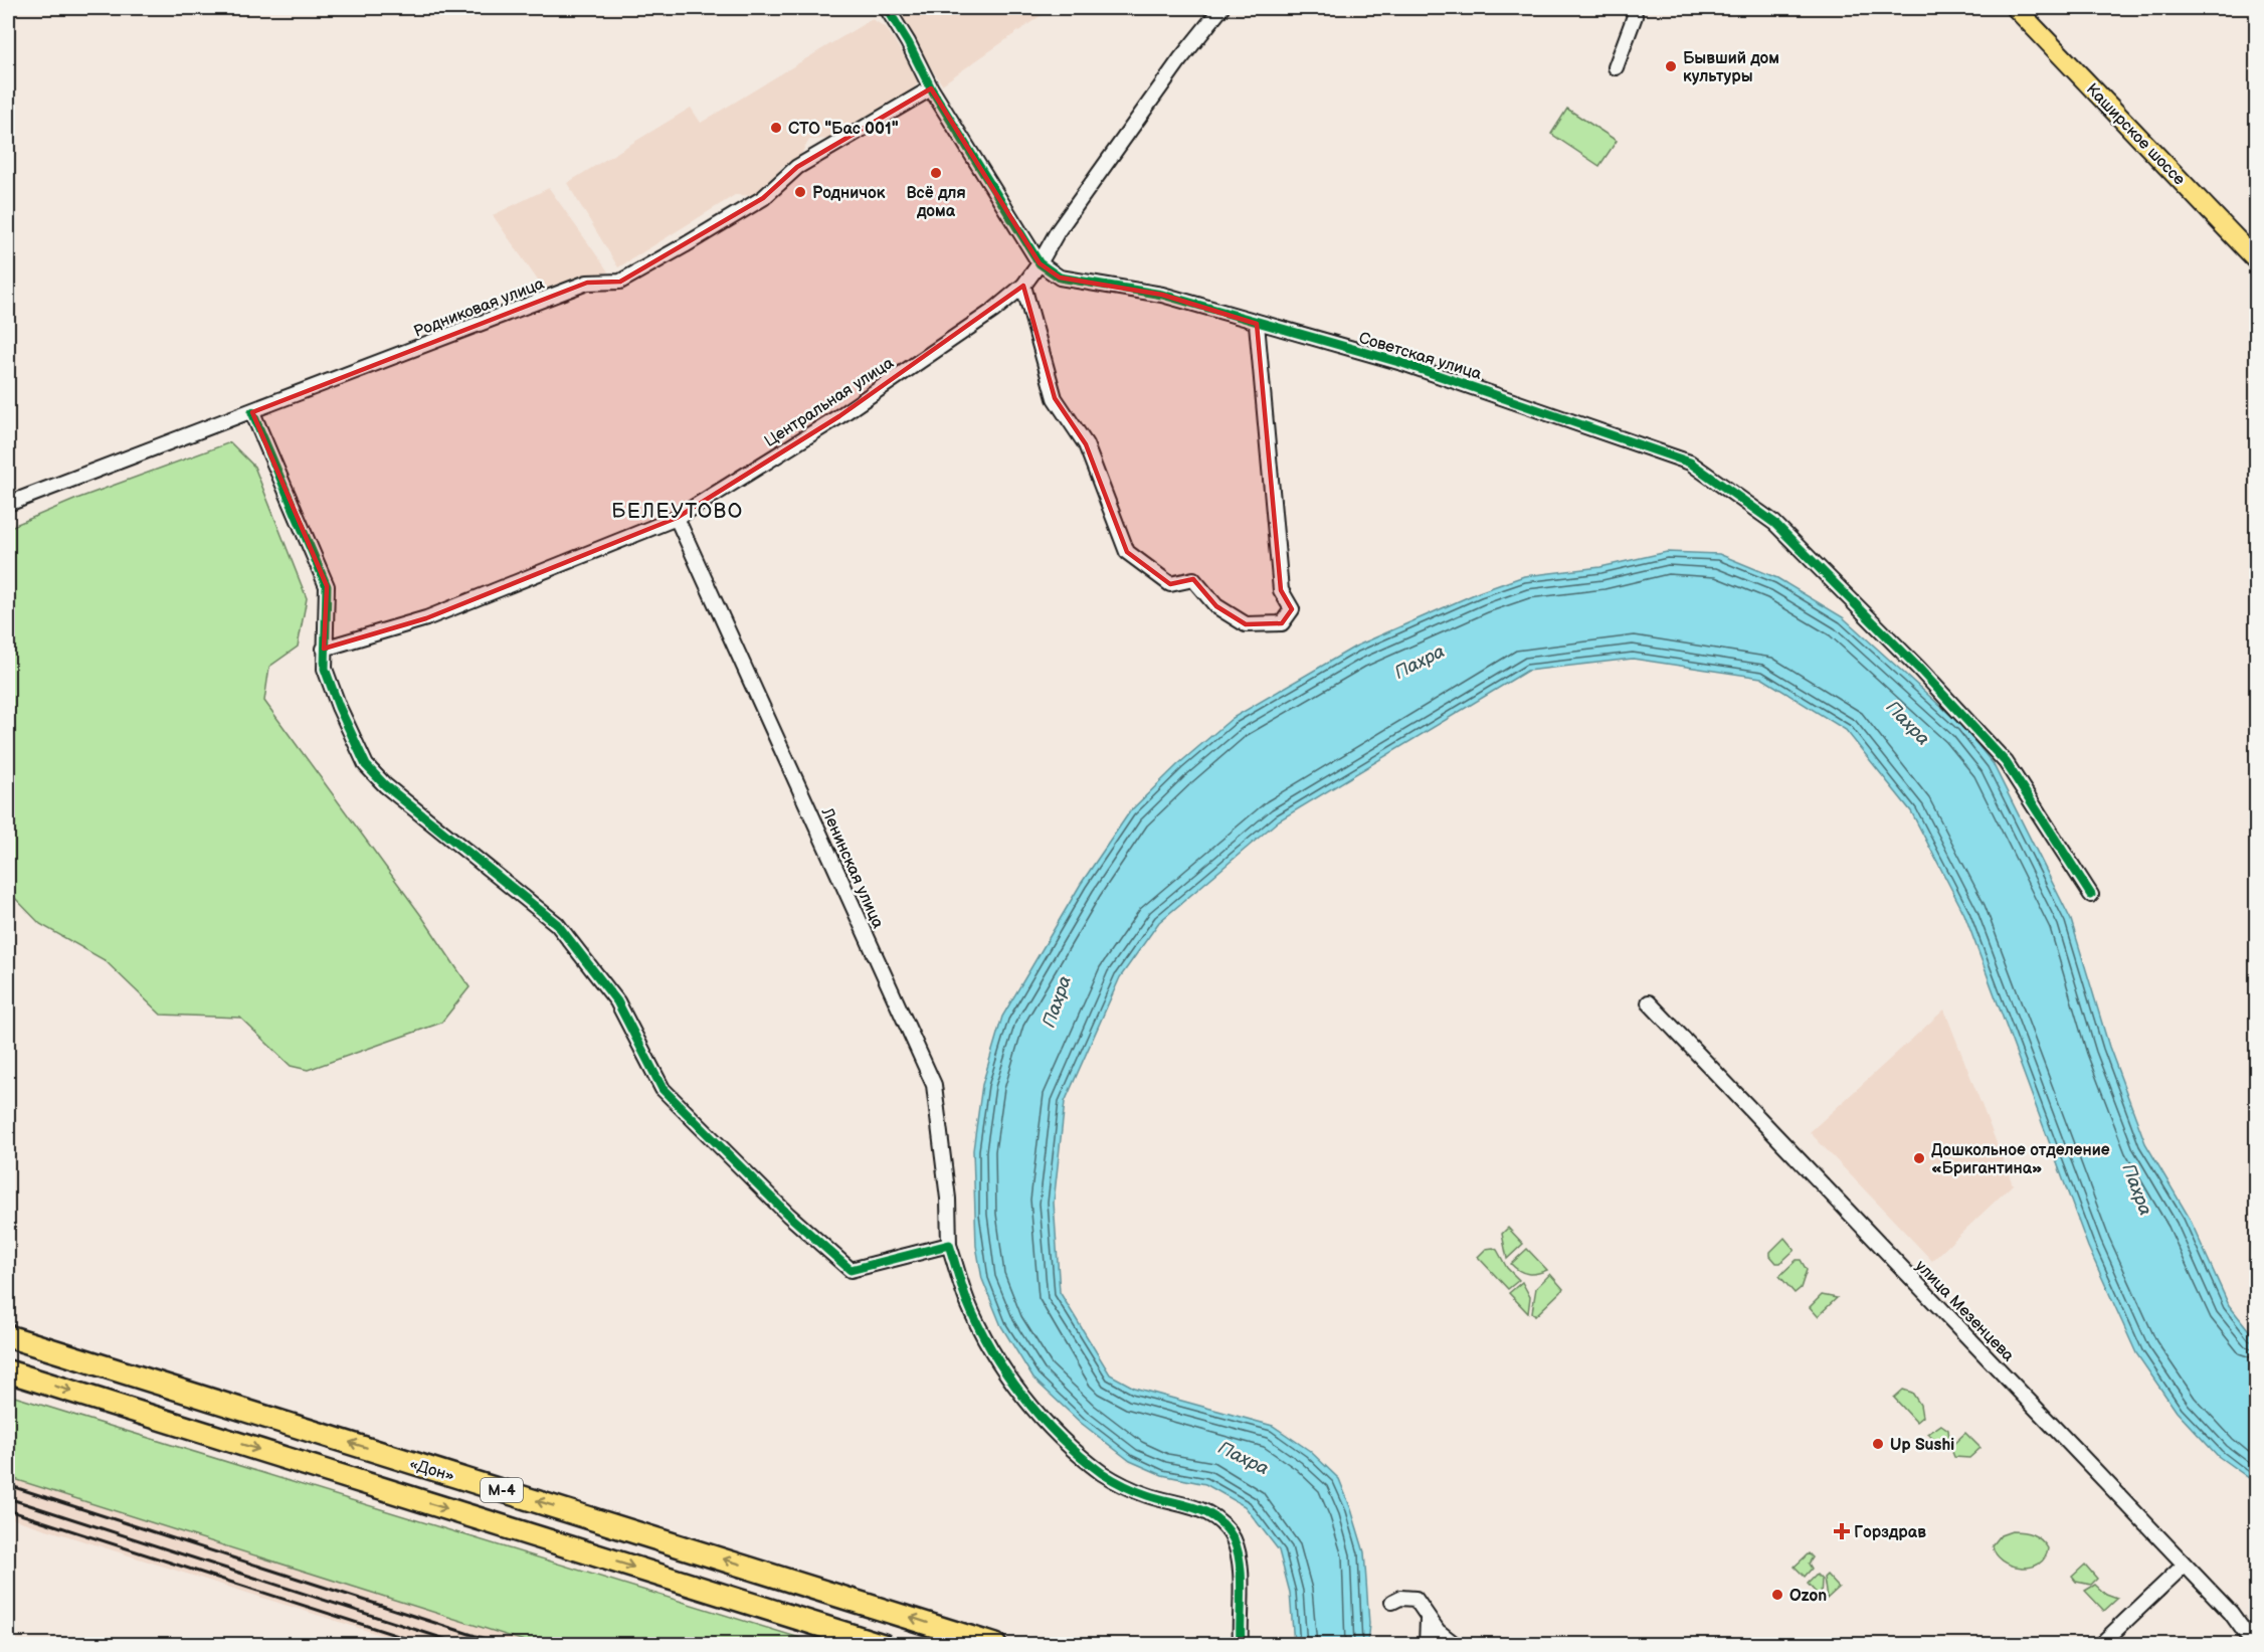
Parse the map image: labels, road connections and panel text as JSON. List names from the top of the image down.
{
  "streets": {
    "highway": ["«Дон»", "М-4"],
    "main road": ["Каширское шоссе"],
    "street": [
      "Родниковая улица",
      "Советская улица",
      "Центральная улица",
      "Ленинская улица",
      "улица Мезенцева"
    ]
  },
  "crossings": [
    ["Советская улица", "Центральная улица"],
    ["Центральная улица", "Ленинская улица"]
  ],
  "districts": ["БЕЛЕУТОВО"],
  "water": ["Пахра"],
  "places": {
    "other": [
      "Бывший дом культуры",
      "СТО \"Бас 001\"",
      "Всё для дома",
      "Родничок",
      "Дошкольное отделение «Бригантина»",
      "Up Sushi",
      "Ozon"
    ],
    "health": ["Горздрав"]
  }
}
